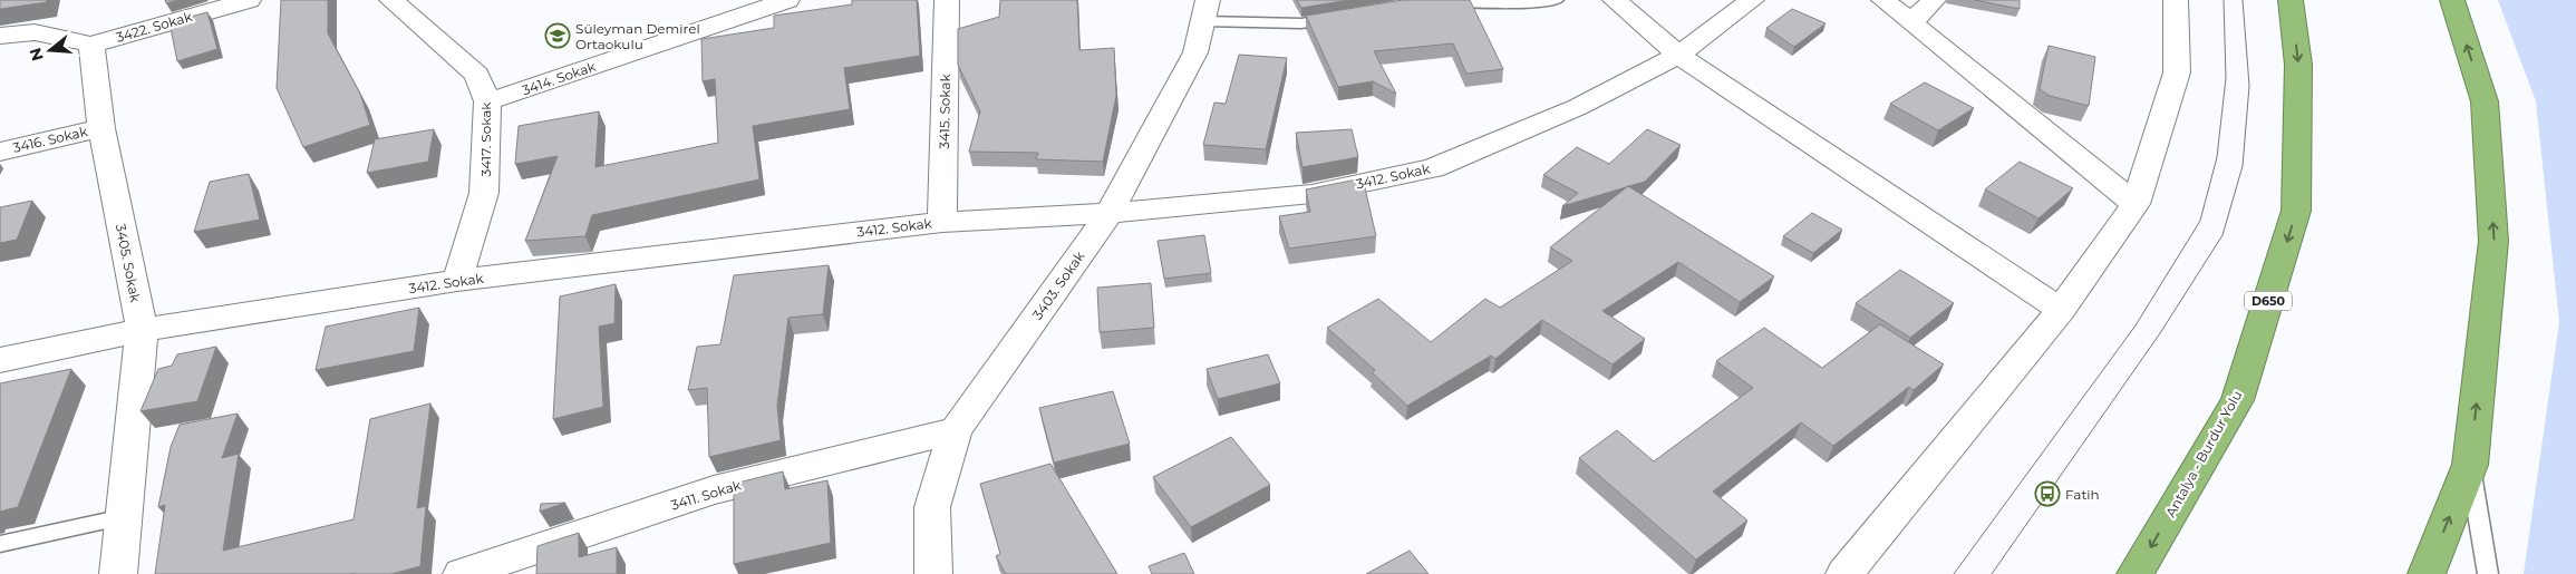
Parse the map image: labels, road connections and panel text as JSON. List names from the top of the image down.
{
  "streets": {
    "highway": ["D650", "Antalya - Burdur Yolu"],
    "street": [
      "3422. Sokak",
      "3414. Sokak",
      "3415. Sokak",
      "3416. Sokak",
      "3417. Sokak",
      "3412. Sokak",
      "3405. Sokak",
      "3403. Sokak",
      "3411. Sokak"
    ]
  },
  "crossings": [
    ["3422. Sokak", "3405. Sokak"],
    ["3414. Sokak", "3417. Sokak"],
    ["3415. Sokak", "3412. Sokak"],
    ["3416. Sokak", "3405. Sokak"],
    ["3417. Sokak", "3412. Sokak"],
    ["3412. Sokak", "3405. Sokak"],
    ["3412. Sokak", "3403. Sokak"],
    ["3403. Sokak", "3411. Sokak"]
  ],
  "places": {
    "school or university": ["Süleyman Demirel Ortaokulu"],
    "bus stop": ["Fatih"]
  },
  "north": "left"
}
